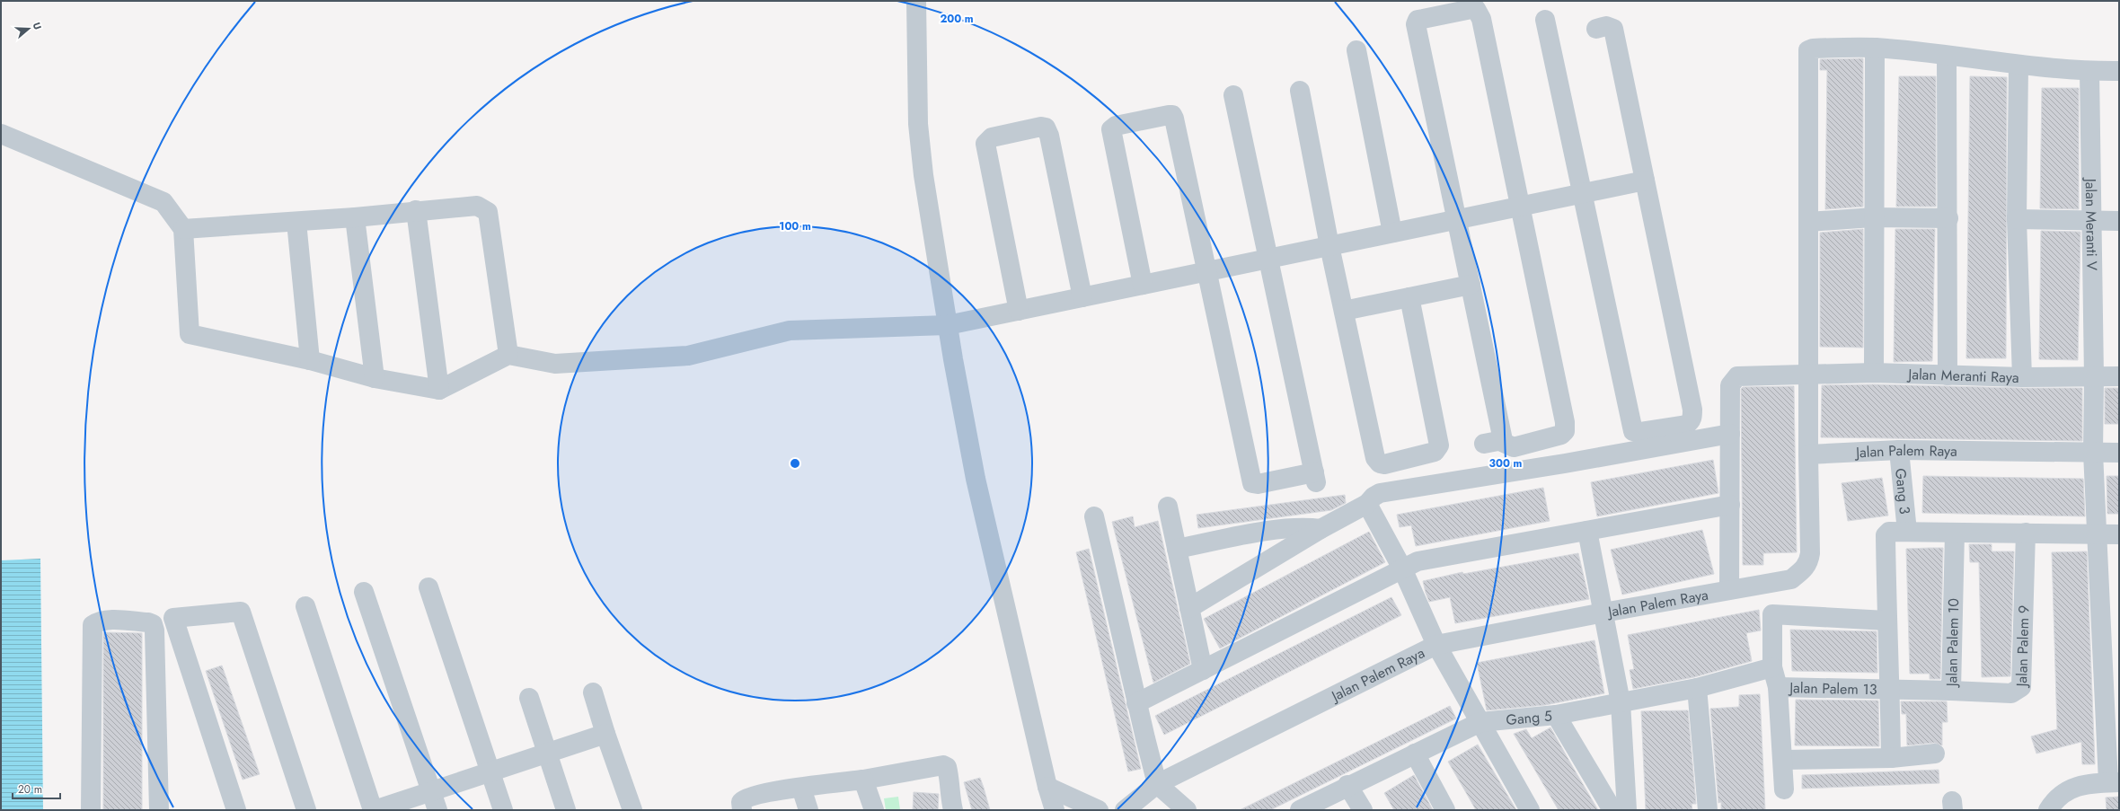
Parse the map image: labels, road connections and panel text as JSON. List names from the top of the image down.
{
  "streets": {
    "street": [
      "Jalan Meranti V",
      "Jalan Meranti Raya",
      "Jalan Palem Raya",
      "Gang 3",
      "Jalan Palem 10",
      "Jalan Palem 9",
      "Jalan Palem 13",
      "Gang 5"
    ]
  },
  "crossings": [
    ["Jalan Meranti V", "Jalan Meranti Raya"],
    ["Jalan Meranti V", "Jalan Palem Raya"],
    ["Jalan Meranti Raya", "Jalan Palem Raya"],
    ["Jalan Palem Raya", "Gang 3"],
    ["Jalan Palem 10", "Jalan Palem 9"],
    ["Jalan Palem 10", "Jalan Palem 13"]
  ],
  "scale_bar": "20 m",
  "north": "right",
  "rings": ["200 m", "100 m", "300 m"]
}
